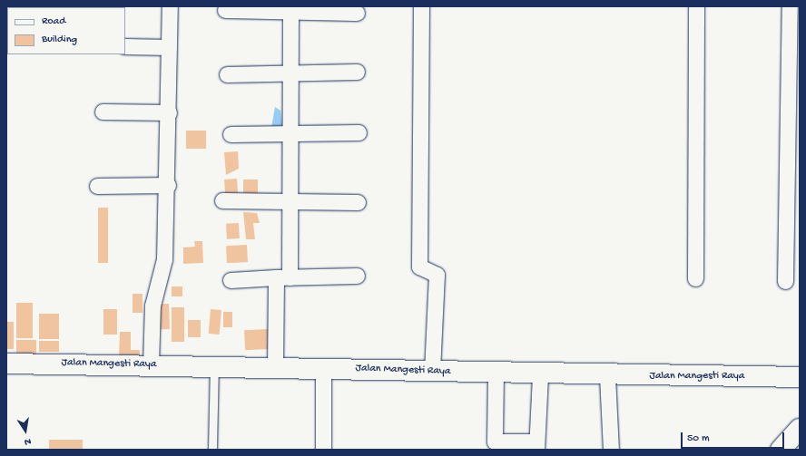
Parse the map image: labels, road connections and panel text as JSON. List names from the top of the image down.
{
  "streets": {
    "street": ["Jalan Mangesti Raya"]
  },
  "legend": ["Road", "Building"],
  "scale_bar": "50 m",
  "north": "bottom"
}
